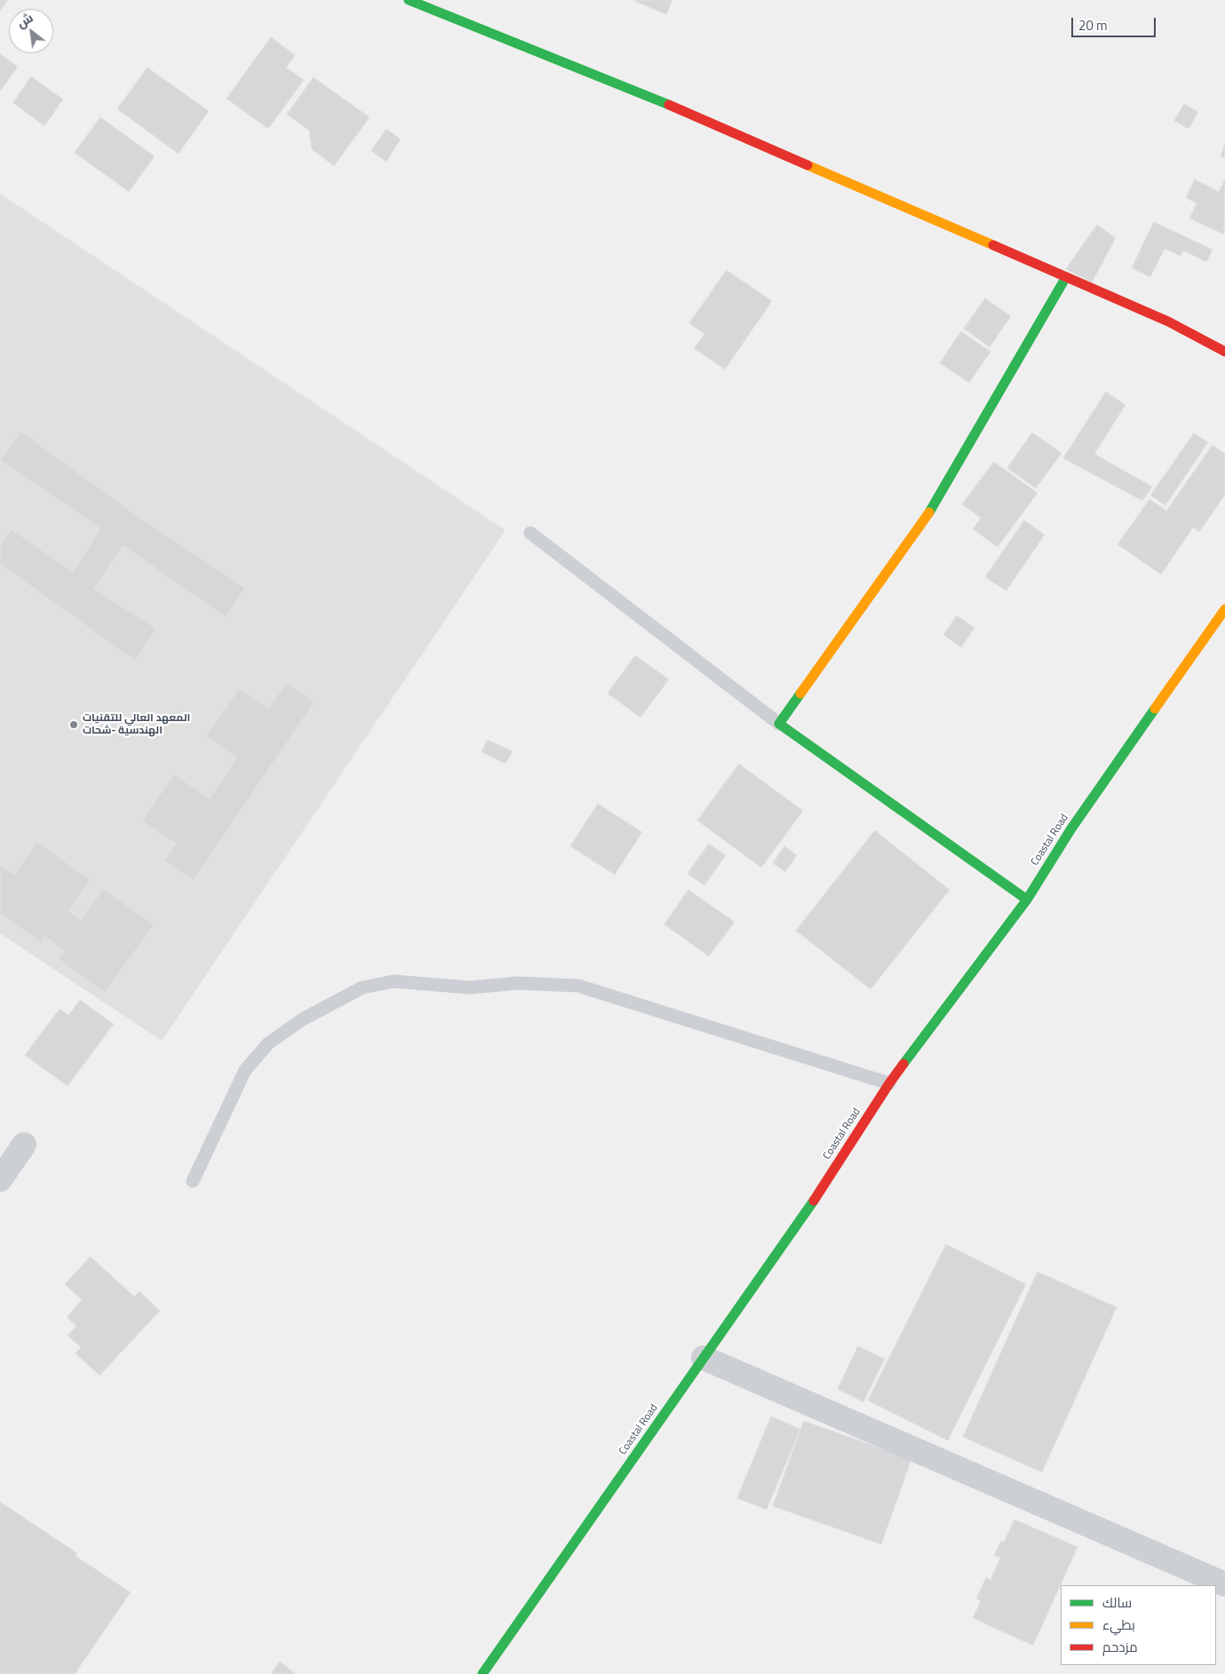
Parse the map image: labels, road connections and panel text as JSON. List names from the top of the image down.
{
  "streets": {
    "main road": ["Coastal Road"]
  },
  "places": ["المعهد العالي للتقنيات الهندسية -شحات"],
  "legend": ["سالك", "بطيء", "مزدحم"],
  "scale_bar": "20 m",
  "north": "top left"
}
